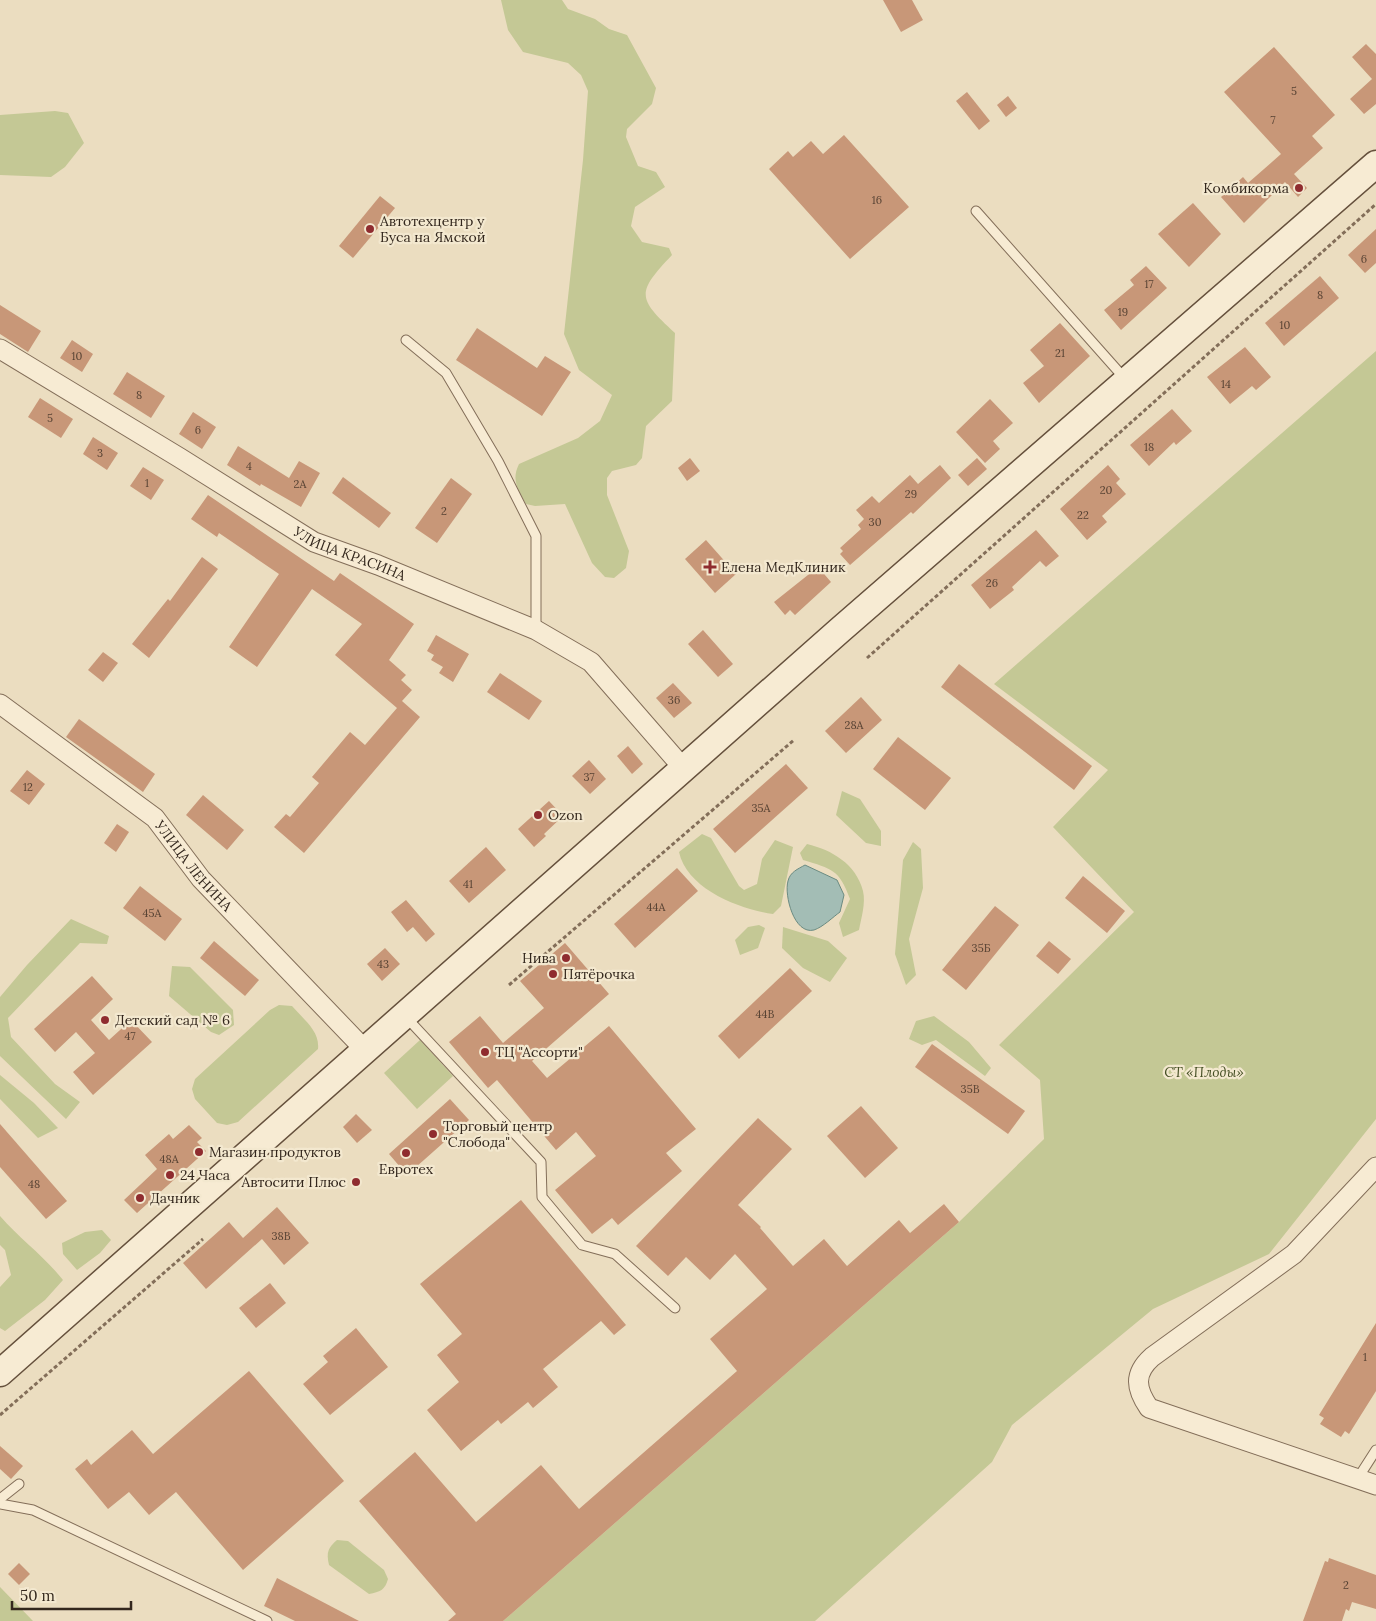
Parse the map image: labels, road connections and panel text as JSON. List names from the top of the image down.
{
  "streets": {
    "street": ["УЛИЦА КРАСИНА", "УЛИЦА ЛЕНИНА"]
  },
  "parks": ["СТ «Плоды»"],
  "places": {
    "other": [
      "Комбикорма",
      "Автотехцентр у Буса на Ямской",
      "Ozon",
      "Нива",
      "Пятёрочка",
      "Детский сад № 6",
      "ТЦ \"Ассорти\"",
      "Торговый центр \"Слобода\"",
      "Магазин продуктов",
      "Евротех",
      "24 Часа",
      "Автосити Плюс",
      "Дачник"
    ],
    "health": ["Елена МедКлиник"]
  },
  "house_numbers": [
    "5",
    "7",
    "16",
    "6",
    "17",
    "8",
    "19",
    "10",
    "21",
    "10",
    "14",
    "8",
    "5",
    "6",
    "18",
    "3",
    "4",
    "1",
    "2А",
    "20",
    "29",
    "2",
    "22",
    "30",
    "26",
    "36",
    "28А",
    "37",
    "12",
    "35А",
    "41",
    "44А",
    "45А",
    "35Б",
    "43",
    "44В",
    "47",
    "35В",
    "48А",
    "48",
    "38В",
    "1",
    "2"
  ],
  "scale_bar": "50 m"
}
